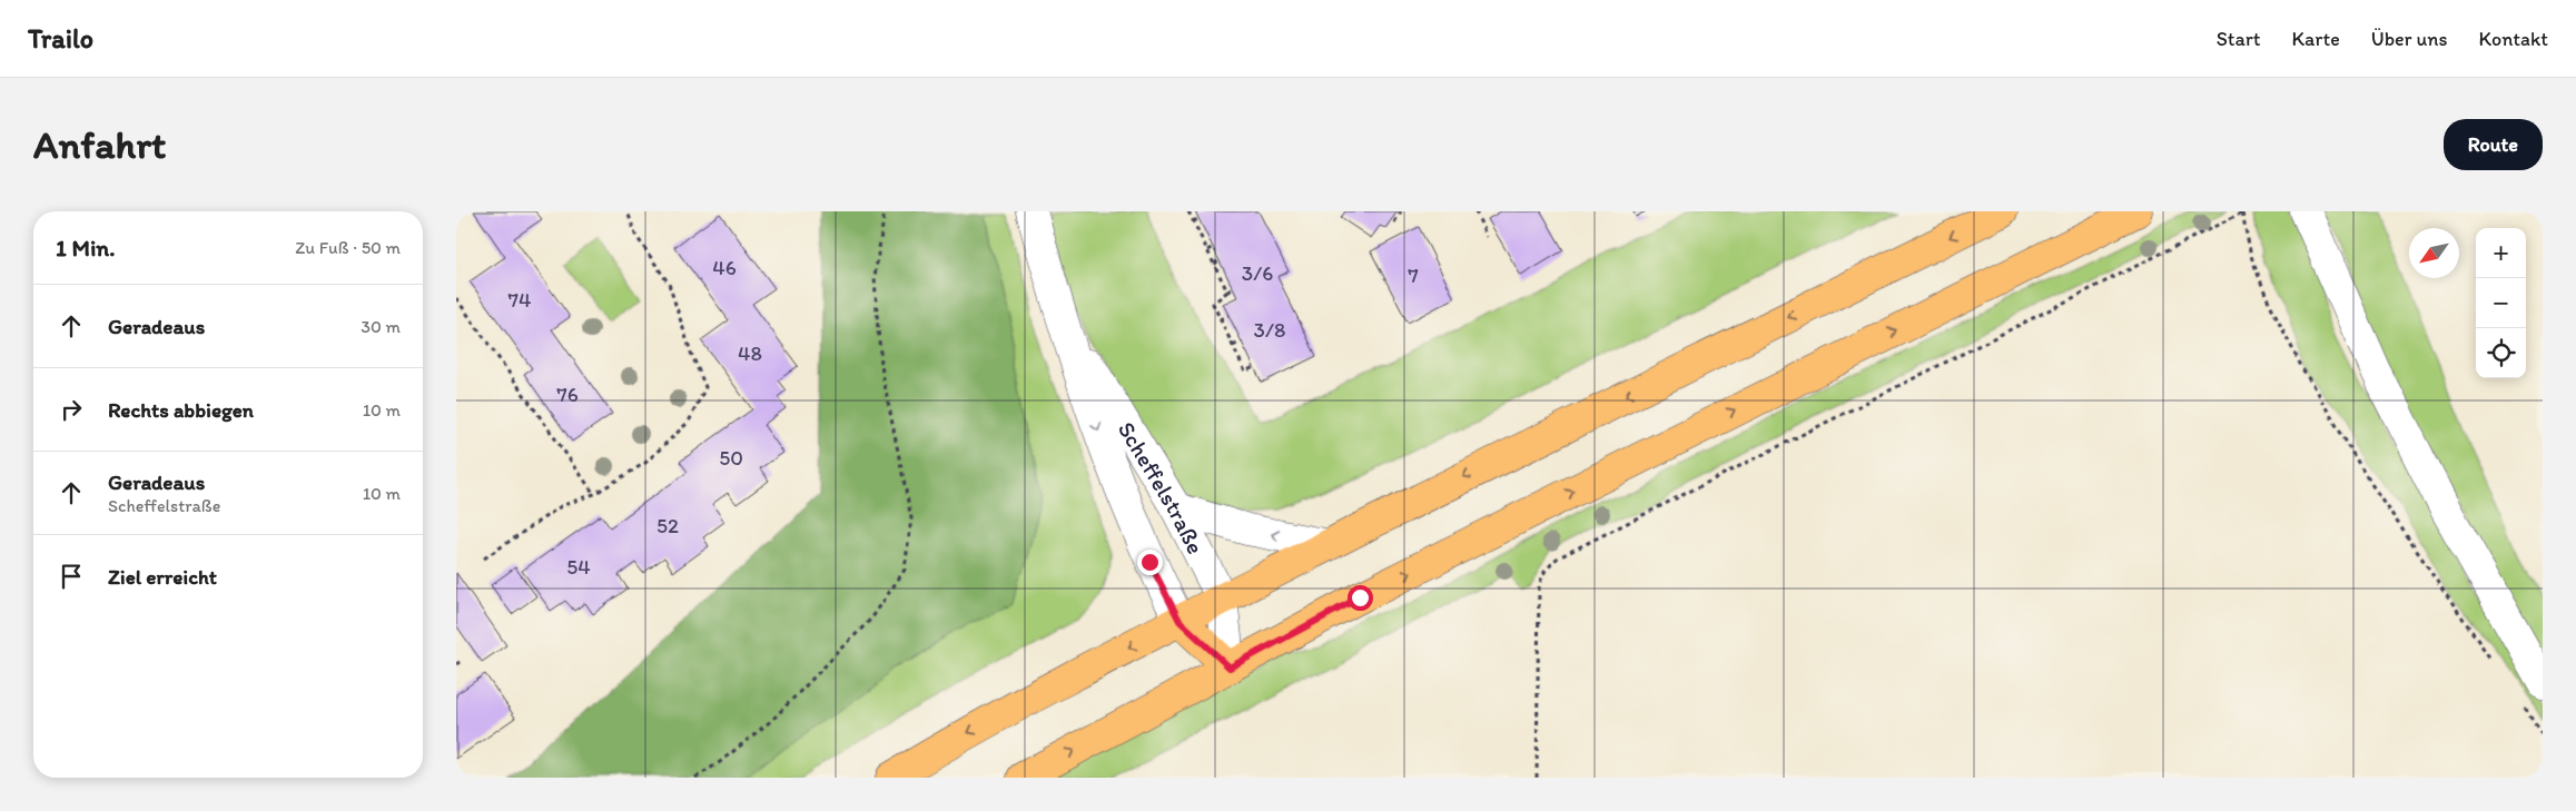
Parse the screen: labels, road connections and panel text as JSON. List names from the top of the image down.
{
  "streets": {
    "street": ["Scheffelstraße"]
  },
  "house_numbers": [
    "46",
    "3/6",
    "7",
    "74",
    "3/8",
    "48",
    "76",
    "50",
    "52",
    "54"
  ],
  "north": "bottom left",
  "page": {
    "header": "Trailo",
    "nav": [
      "Start",
      "Karte",
      "Über uns",
      "Kontakt"
    ],
    "buttons": "Route",
    "title": "Anfahrt",
    "heading": ["1 Min.", "Zu Fuß · 50 m"],
    "map_buttons": ["+", "−"],
    "list": [
      ["Geradeaus", "30 m"],
      ["Rechts abbiegen", "10 m"],
      ["Geradeaus", "Scheffelstraße", "10 m"],
      "Ziel erreicht"
    ]
  }
}
